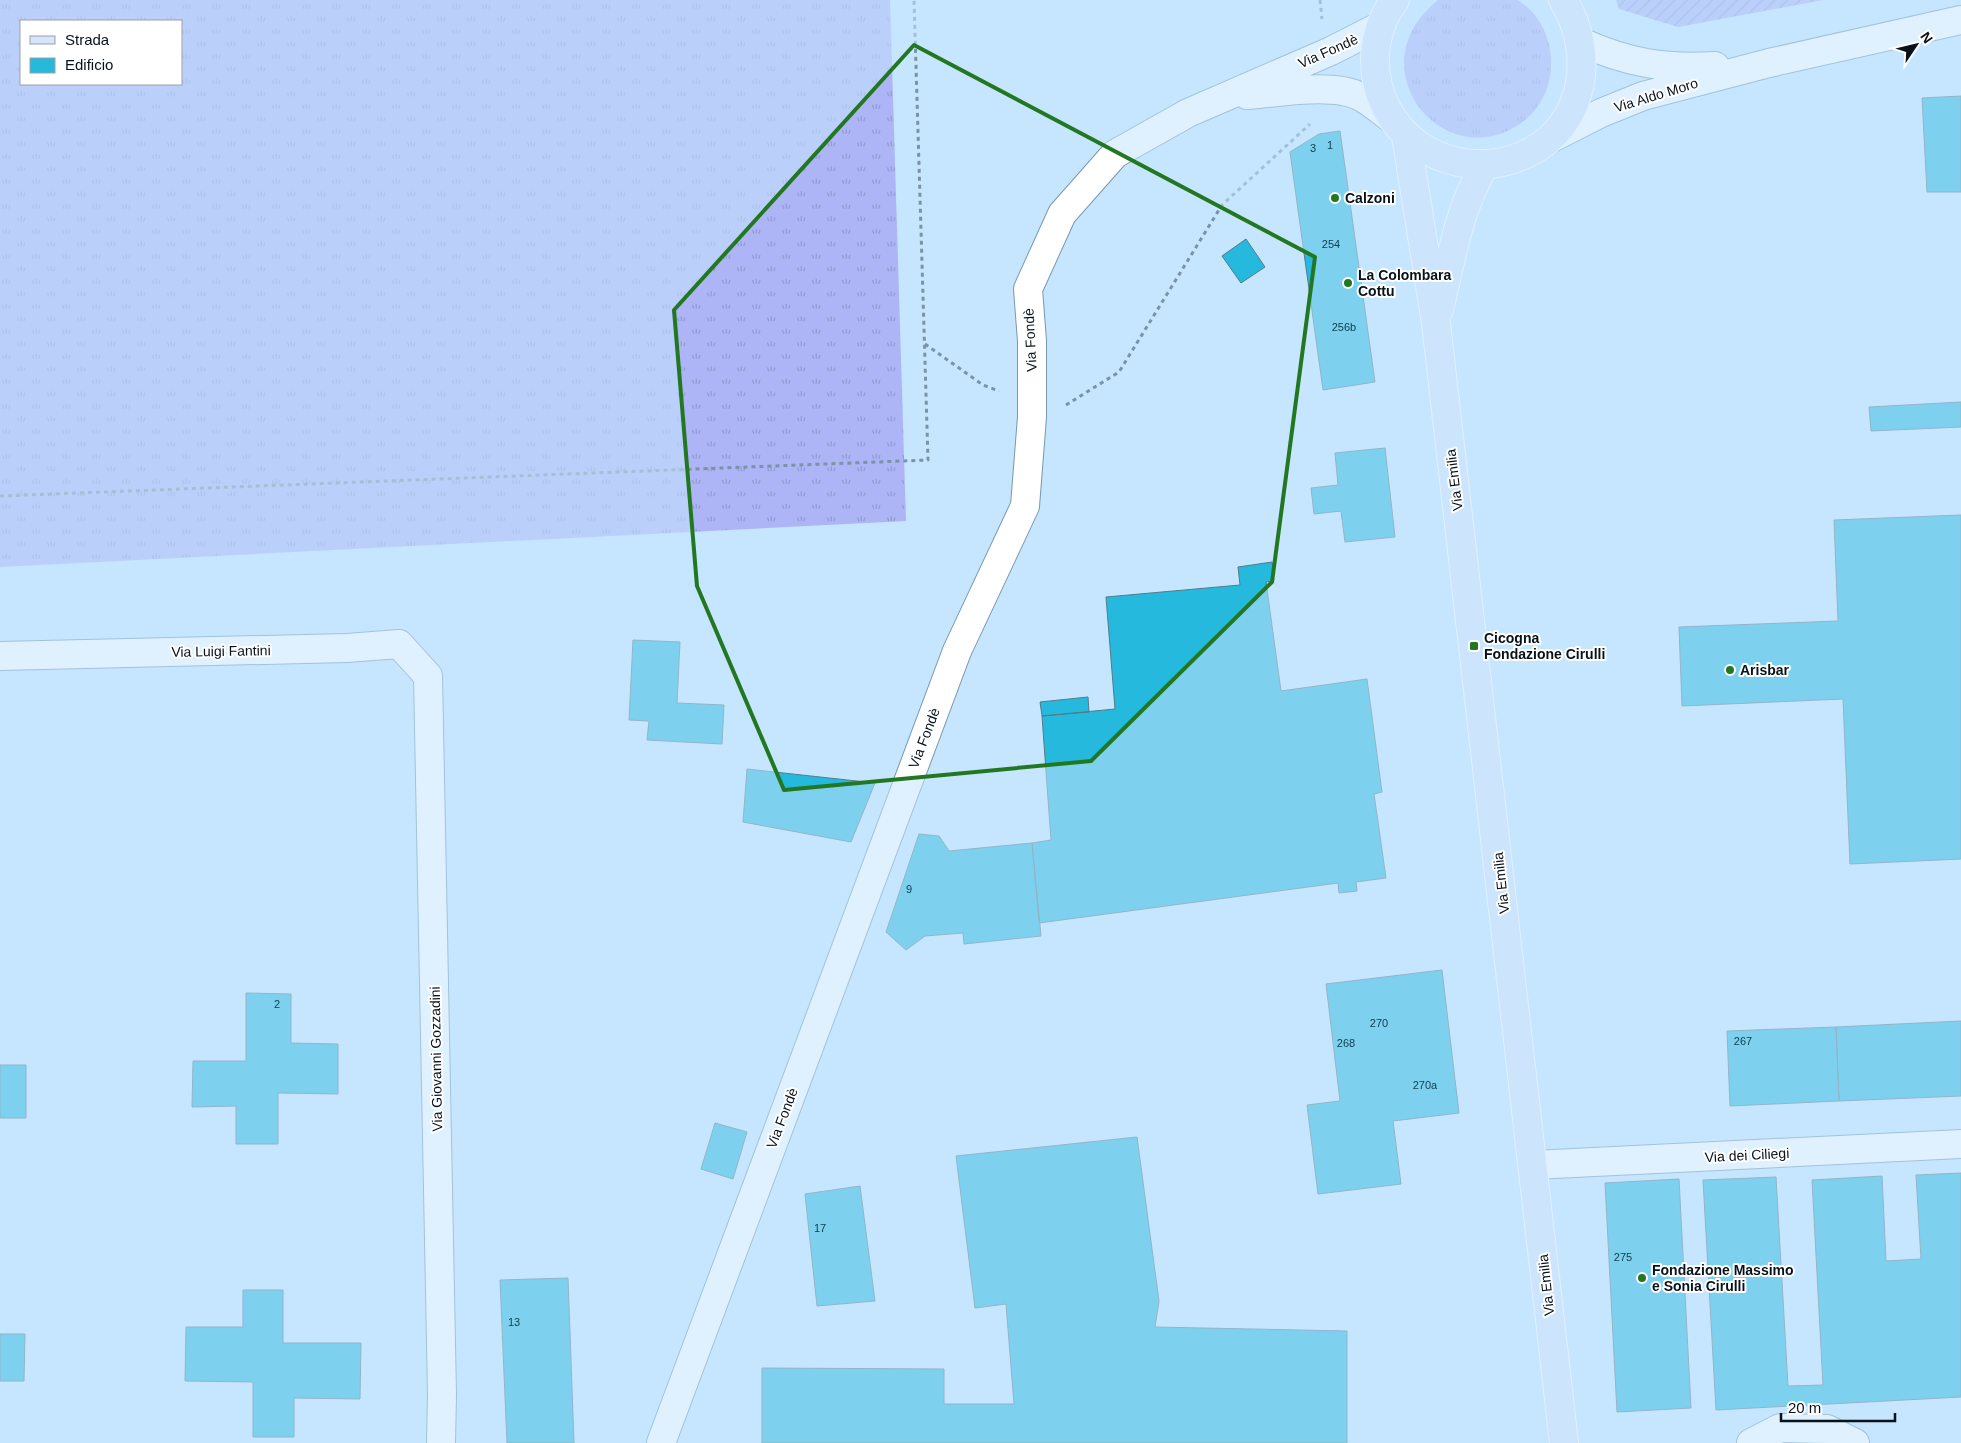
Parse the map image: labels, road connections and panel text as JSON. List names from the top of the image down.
{
  "streets": {
    "main road": ["Via Emilia"],
    "street": [
      "Via Fondè",
      "Via Aldo Moro",
      "Via Luigi Fantini",
      "Via Giovanni Gozzadini",
      "Via dei Ciliegi"
    ]
  },
  "crossings": [
    ["Via Fondè", "Via Emilia"],
    ["Via Aldo Moro", "Via Emilia"],
    ["Via Emilia", "Via dei Ciliegi"],
    ["Via Luigi Fantini", "Via Giovanni Gozzadini"]
  ],
  "places": {
    "other": [
      "Calzoni",
      "La Colombara Cottu",
      "Arisbar",
      "Fondazione Massimo e Sonia Cirulli"
    ],
    "transit": ["Cicogna Fondazione Cirulli"]
  },
  "house_numbers": [
    "1",
    "3",
    "254",
    "256b",
    "9",
    "2",
    "270",
    "267",
    "268",
    "270a",
    "17",
    "275",
    "13"
  ],
  "legend": ["Strada", "Edificio"],
  "scale_bar": "20 m",
  "north": "top right"
}
